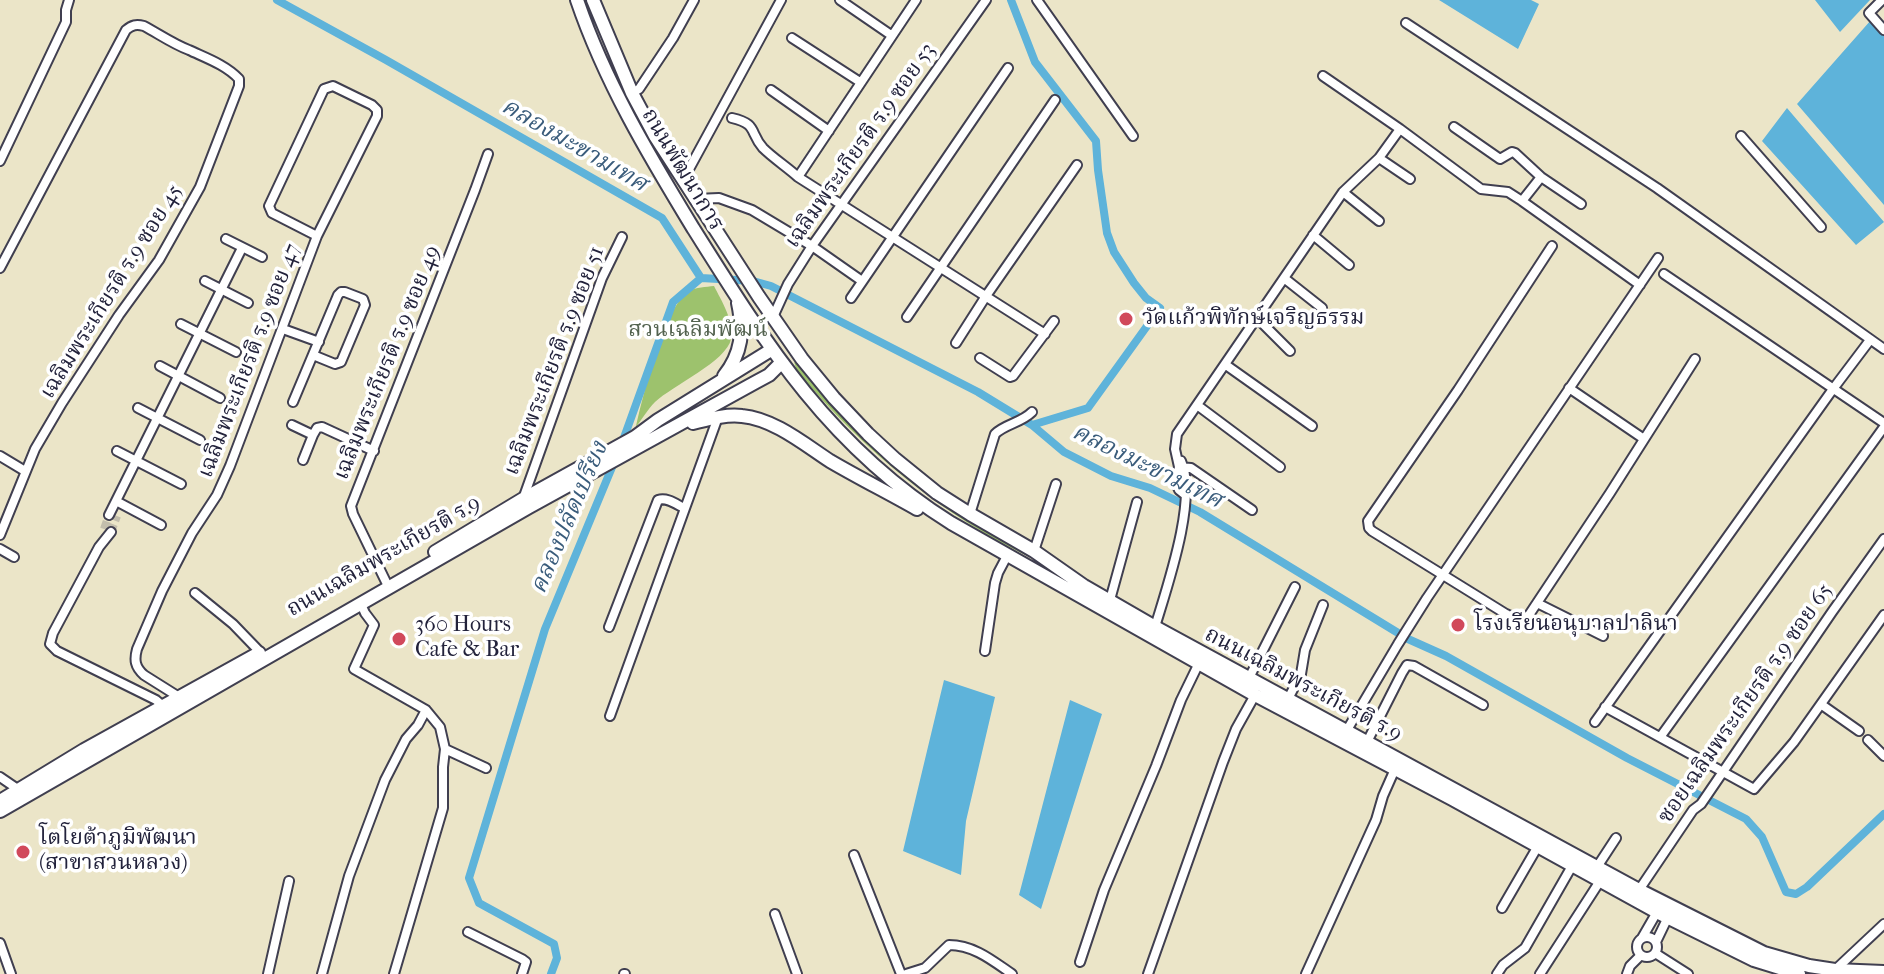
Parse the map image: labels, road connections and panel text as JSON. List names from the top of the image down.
{
  "streets": {
    "main road": ["ถนนพัฒนาการ", "ถนนเฉลิมพระเกียรติ ร.9"],
    "street": [
      "เฉลิมพระเกียรติ ร.9 ซอย 53",
      "เฉลิมพระเกียรติ ร.9 ซอย 45",
      "เฉลิมพระเกียรติ ร.9 ซอย 47",
      "เฉลิมพระเกียรติ ร.9 ซอย 51",
      "เฉลิมพระเกียรติ ร.9 ซอย 49",
      "ซอยเฉลิมพระเกียรติ ร.9 ซอย 65"
    ]
  },
  "crossings": [
    ["เฉลิมพระเกียรติ ร.9 ซอย 53", "ถนนพัฒนาการ"],
    ["เฉลิมพระเกียรติ ร.9 ซอย 53", "ถนนเฉลิมพระเกียรติ ร.9"],
    ["ถนนพัฒนาการ", "ถนนเฉลิมพระเกียรติ ร.9"],
    ["เฉลิมพระเกียรติ ร.9 ซอย 47", "ถนนเฉลิมพระเกียรติ ร.9"],
    ["เฉลิมพระเกียรติ ร.9 ซอย 51", "ถนนเฉลิมพระเกียรติ ร.9"],
    ["เฉลิมพระเกียรติ ร.9 ซอย 49", "ถนนเฉลิมพระเกียรติ ร.9"],
    ["ถนนเฉลิมพระเกียรติ ร.9", "ซอยเฉลิมพระเกียรติ ร.9 ซอย 65"]
  ],
  "water": ["คลองมะขามเทศ", "คลองปลัดเปรียง"],
  "parks": ["สวนเฉลิมพัฒน์"],
  "places": [
    "วัดแก้วพิทักษ์เจริญธรรม",
    "โรงเรียนอนุบาลปาลินา",
    "360 Hours Cafe & Bar",
    "โตโยต้าภูมิพัฒนา (สาขาสวนหลวง)"
  ]
}
